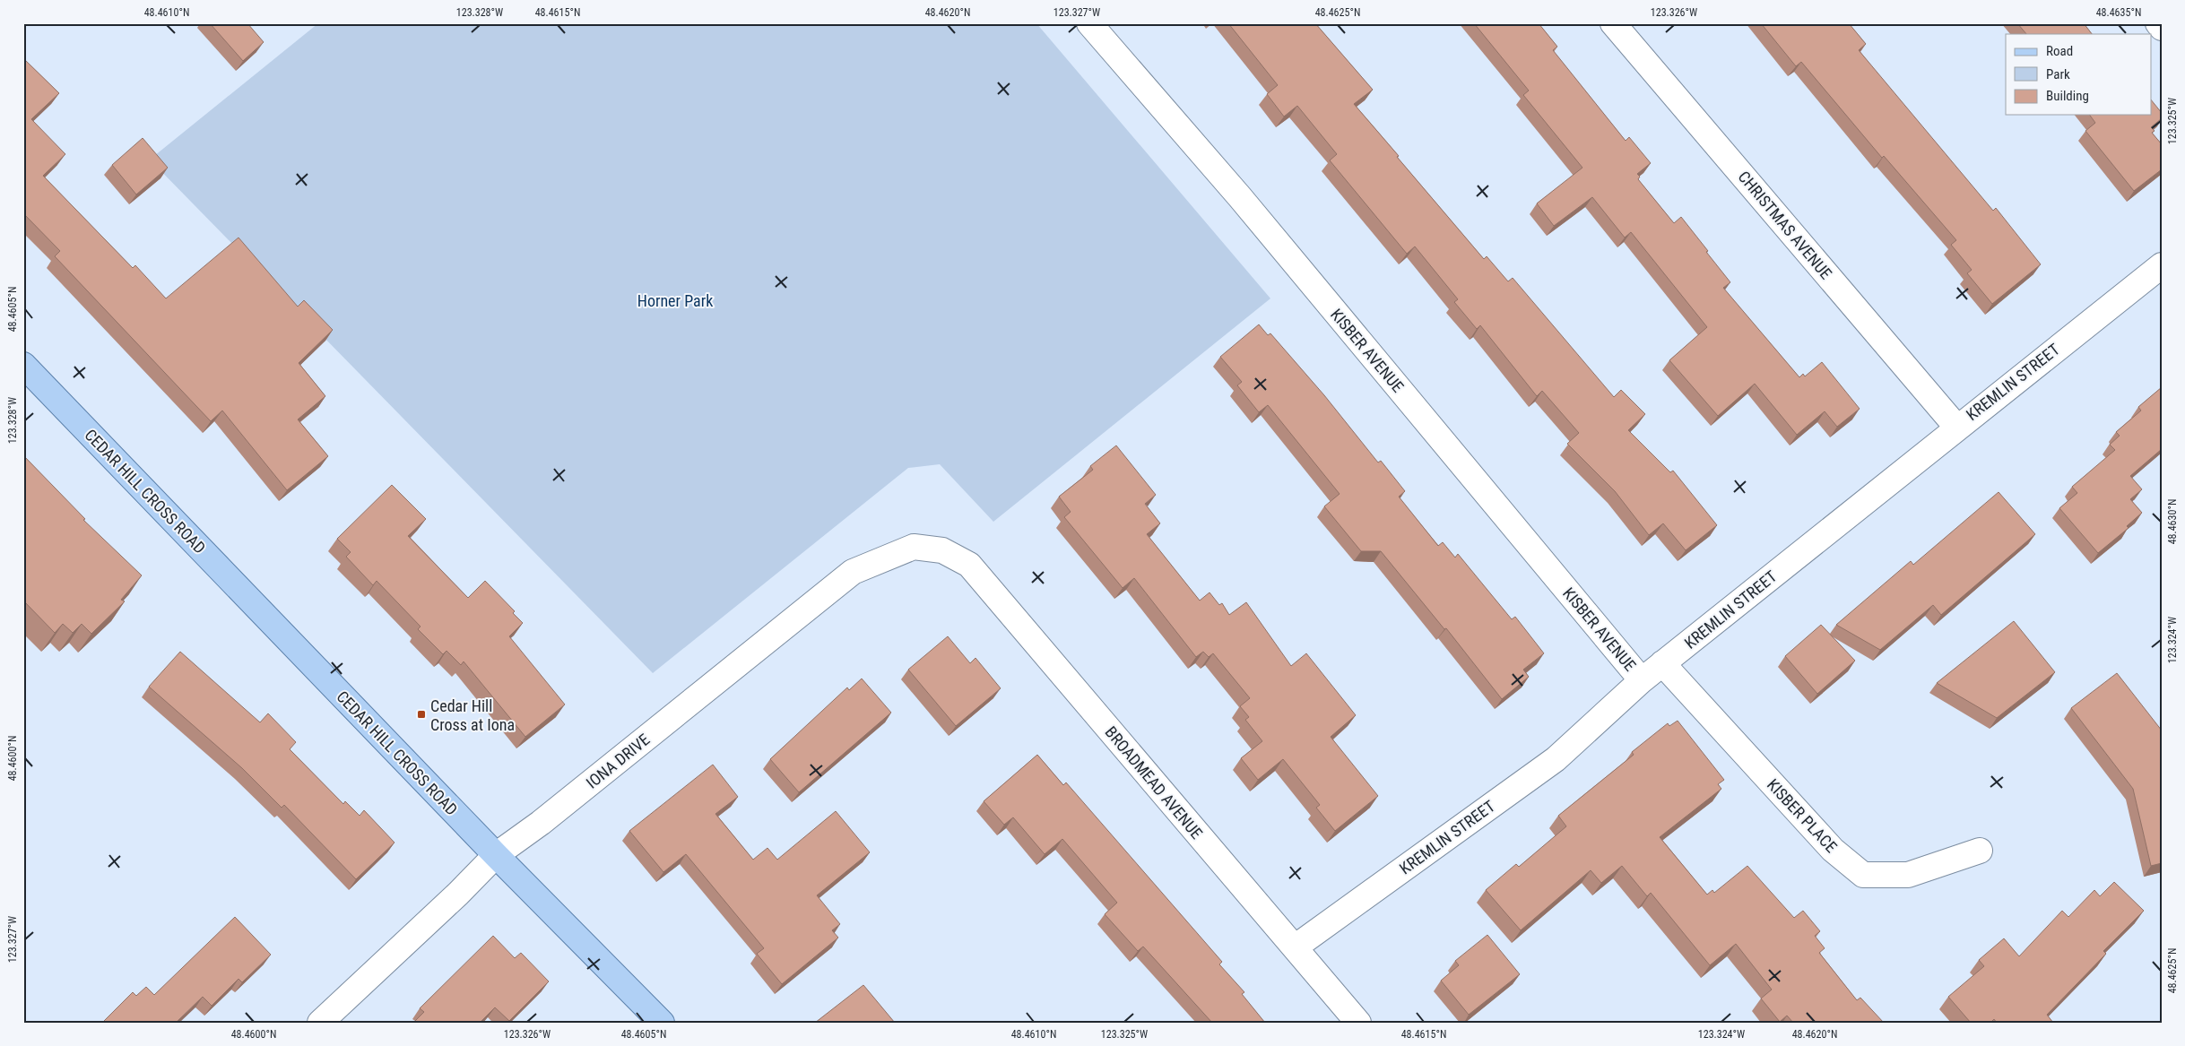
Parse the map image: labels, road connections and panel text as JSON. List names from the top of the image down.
{
  "streets": {
    "main road": ["CEDAR HILL CROSS ROAD"],
    "street": [
      "CHRISTMAS AVENUE",
      "KISBER AVENUE",
      "KREMLIN STREET",
      "IONA DRIVE",
      "BROADMEAD AVENUE",
      "KISBER PLACE"
    ]
  },
  "crossings": [
    ["CHRISTMAS AVENUE", "KREMLIN STREET"],
    ["KISBER AVENUE", "KREMLIN STREET"],
    ["KREMLIN STREET", "BROADMEAD AVENUE"],
    ["KREMLIN STREET", "KISBER PLACE"],
    ["CEDAR HILL CROSS ROAD", "IONA DRIVE"],
    ["IONA DRIVE", "BROADMEAD AVENUE"]
  ],
  "parks": ["Horner Park"],
  "places": {
    "transit": ["Cedar Hill Cross at Iona"]
  },
  "legend": ["Road", "Park", "Building"],
  "coordinates": [
    "48.4610°N",
    "123.328°W",
    "48.4615°N",
    "48.4620°N",
    "123.327°W",
    "48.4625°N",
    "123.326°W",
    "48.4635°N",
    "123.325°W",
    "48.4605°N",
    "48.4630°N",
    "123.324°W",
    "48.4600°N"
  ]
}
